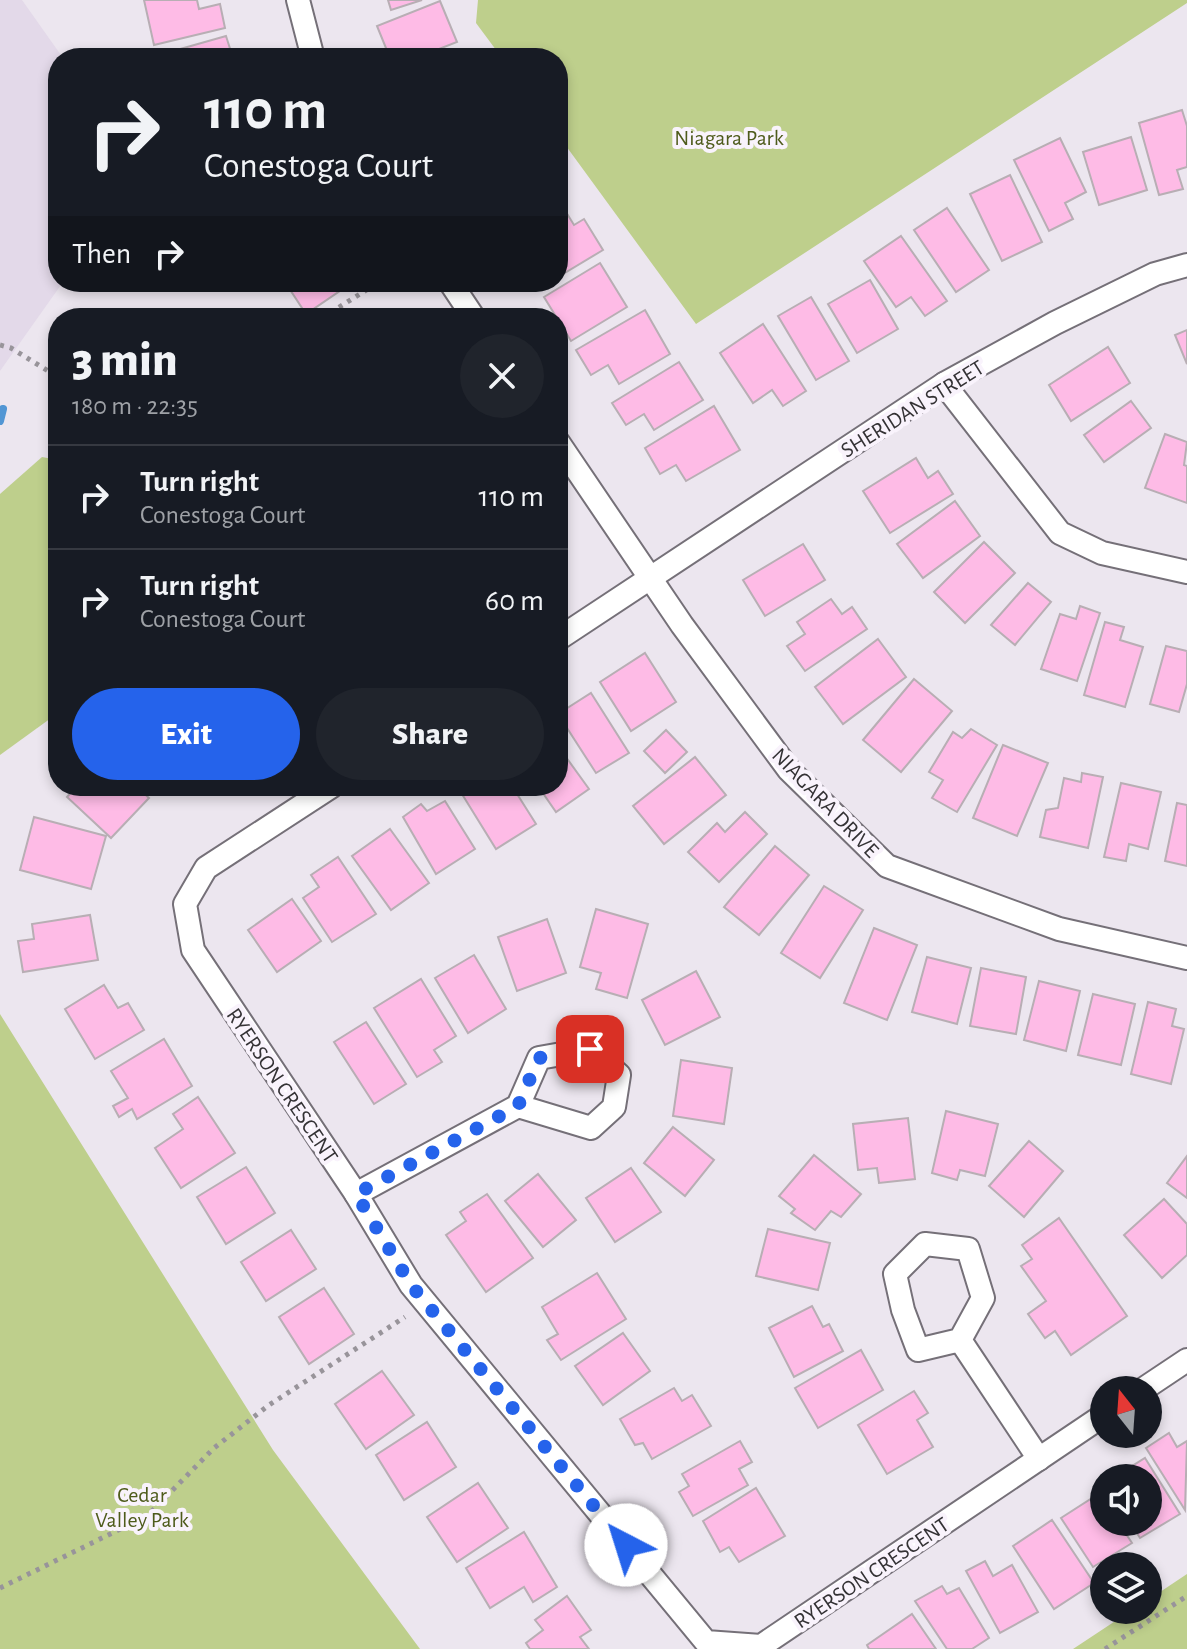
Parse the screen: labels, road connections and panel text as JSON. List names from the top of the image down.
{
  "streets": {
    "street": ["SHERIDAN STREET", "NIAGARA DRIVE", "RYERSON CRESCENT"]
  },
  "crossings": [
    ["SHERIDAN STREET", "NIAGARA DRIVE"]
  ],
  "parks": ["Niagara Park", "Cedar Valley Park"],
  "north": "top",
  "page": {
    "turn": ["110 m", "Conestoga Court"],
    "then": "Then",
    "heading": ["3 min", "180 m · 22:35"],
    "list": [
      {
        "name": "Turn right",
        "note": "Conestoga Court",
        "value": "110 m"
      },
      {
        "name": "Turn right",
        "note": "Conestoga Court",
        "value": "60 m"
      }
    ],
    "buttons": ["Exit", "Share"]
  }
}
